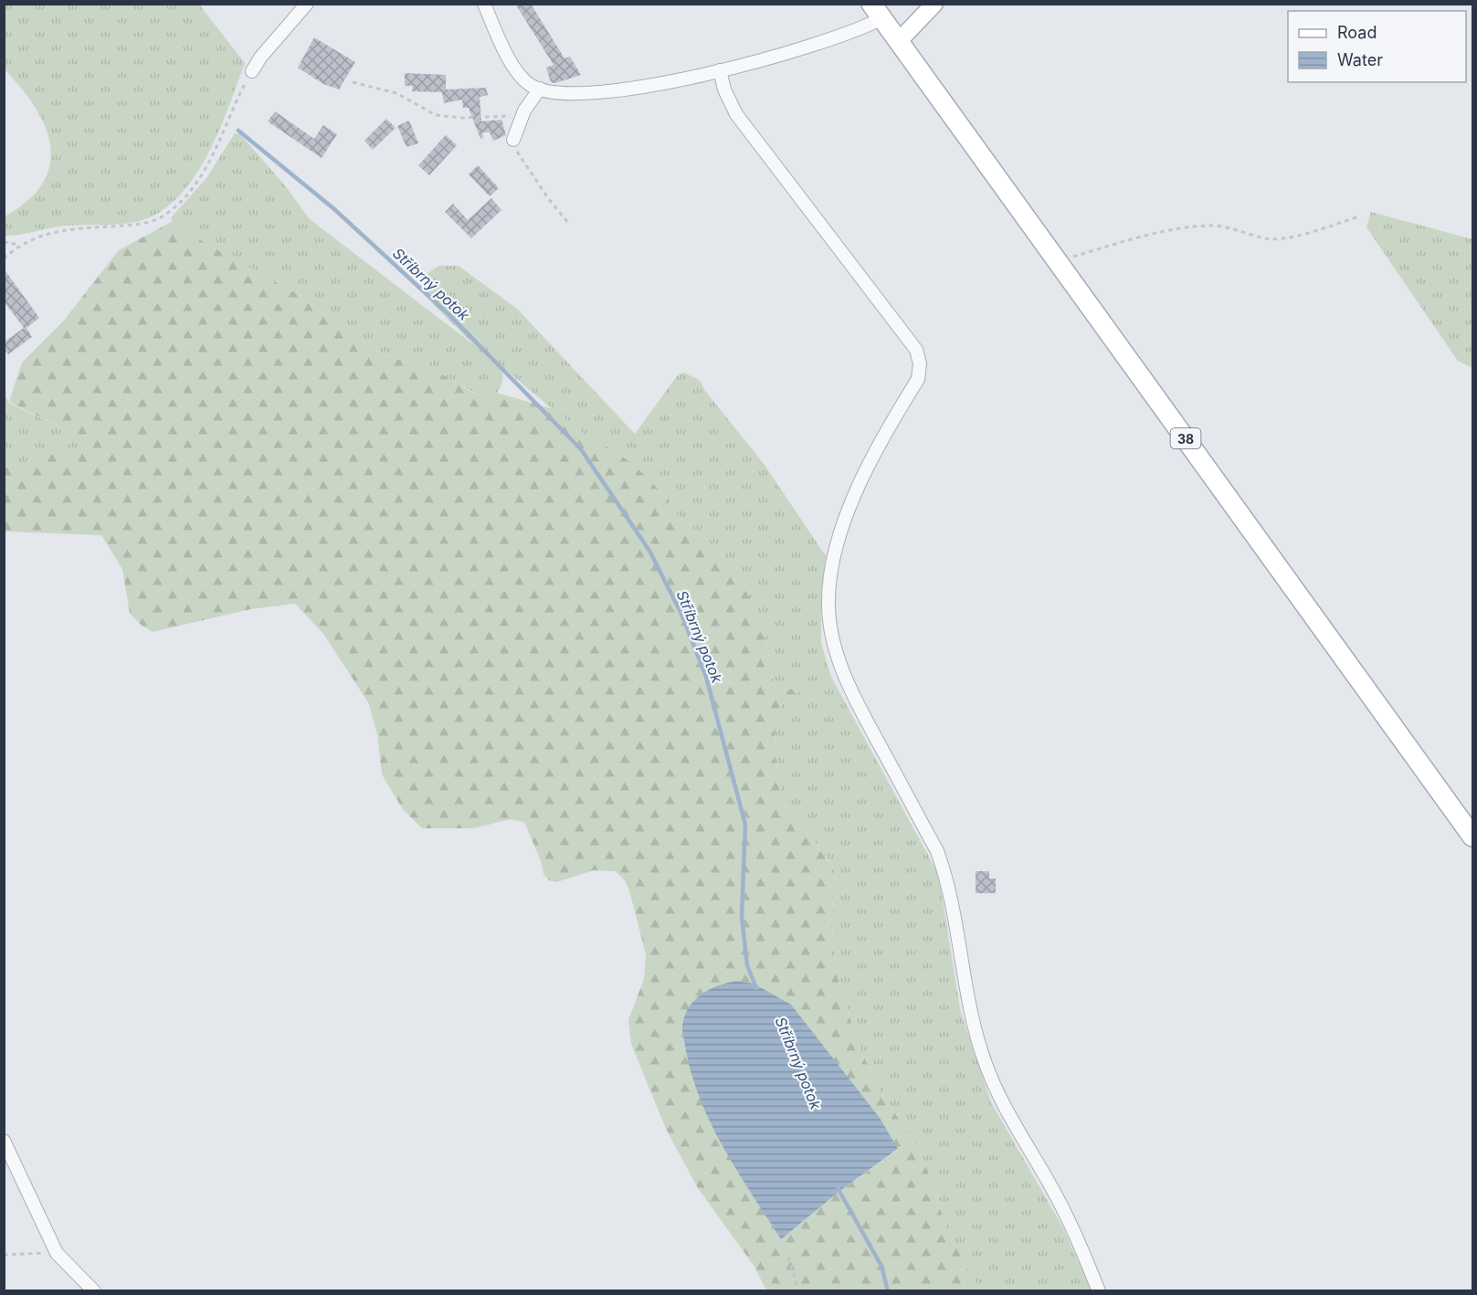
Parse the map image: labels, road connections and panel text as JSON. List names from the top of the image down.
{
  "streets": {
    "main road": ["38"]
  },
  "water": ["Stříbrný potok"],
  "legend": ["Road", "Water"]
}
